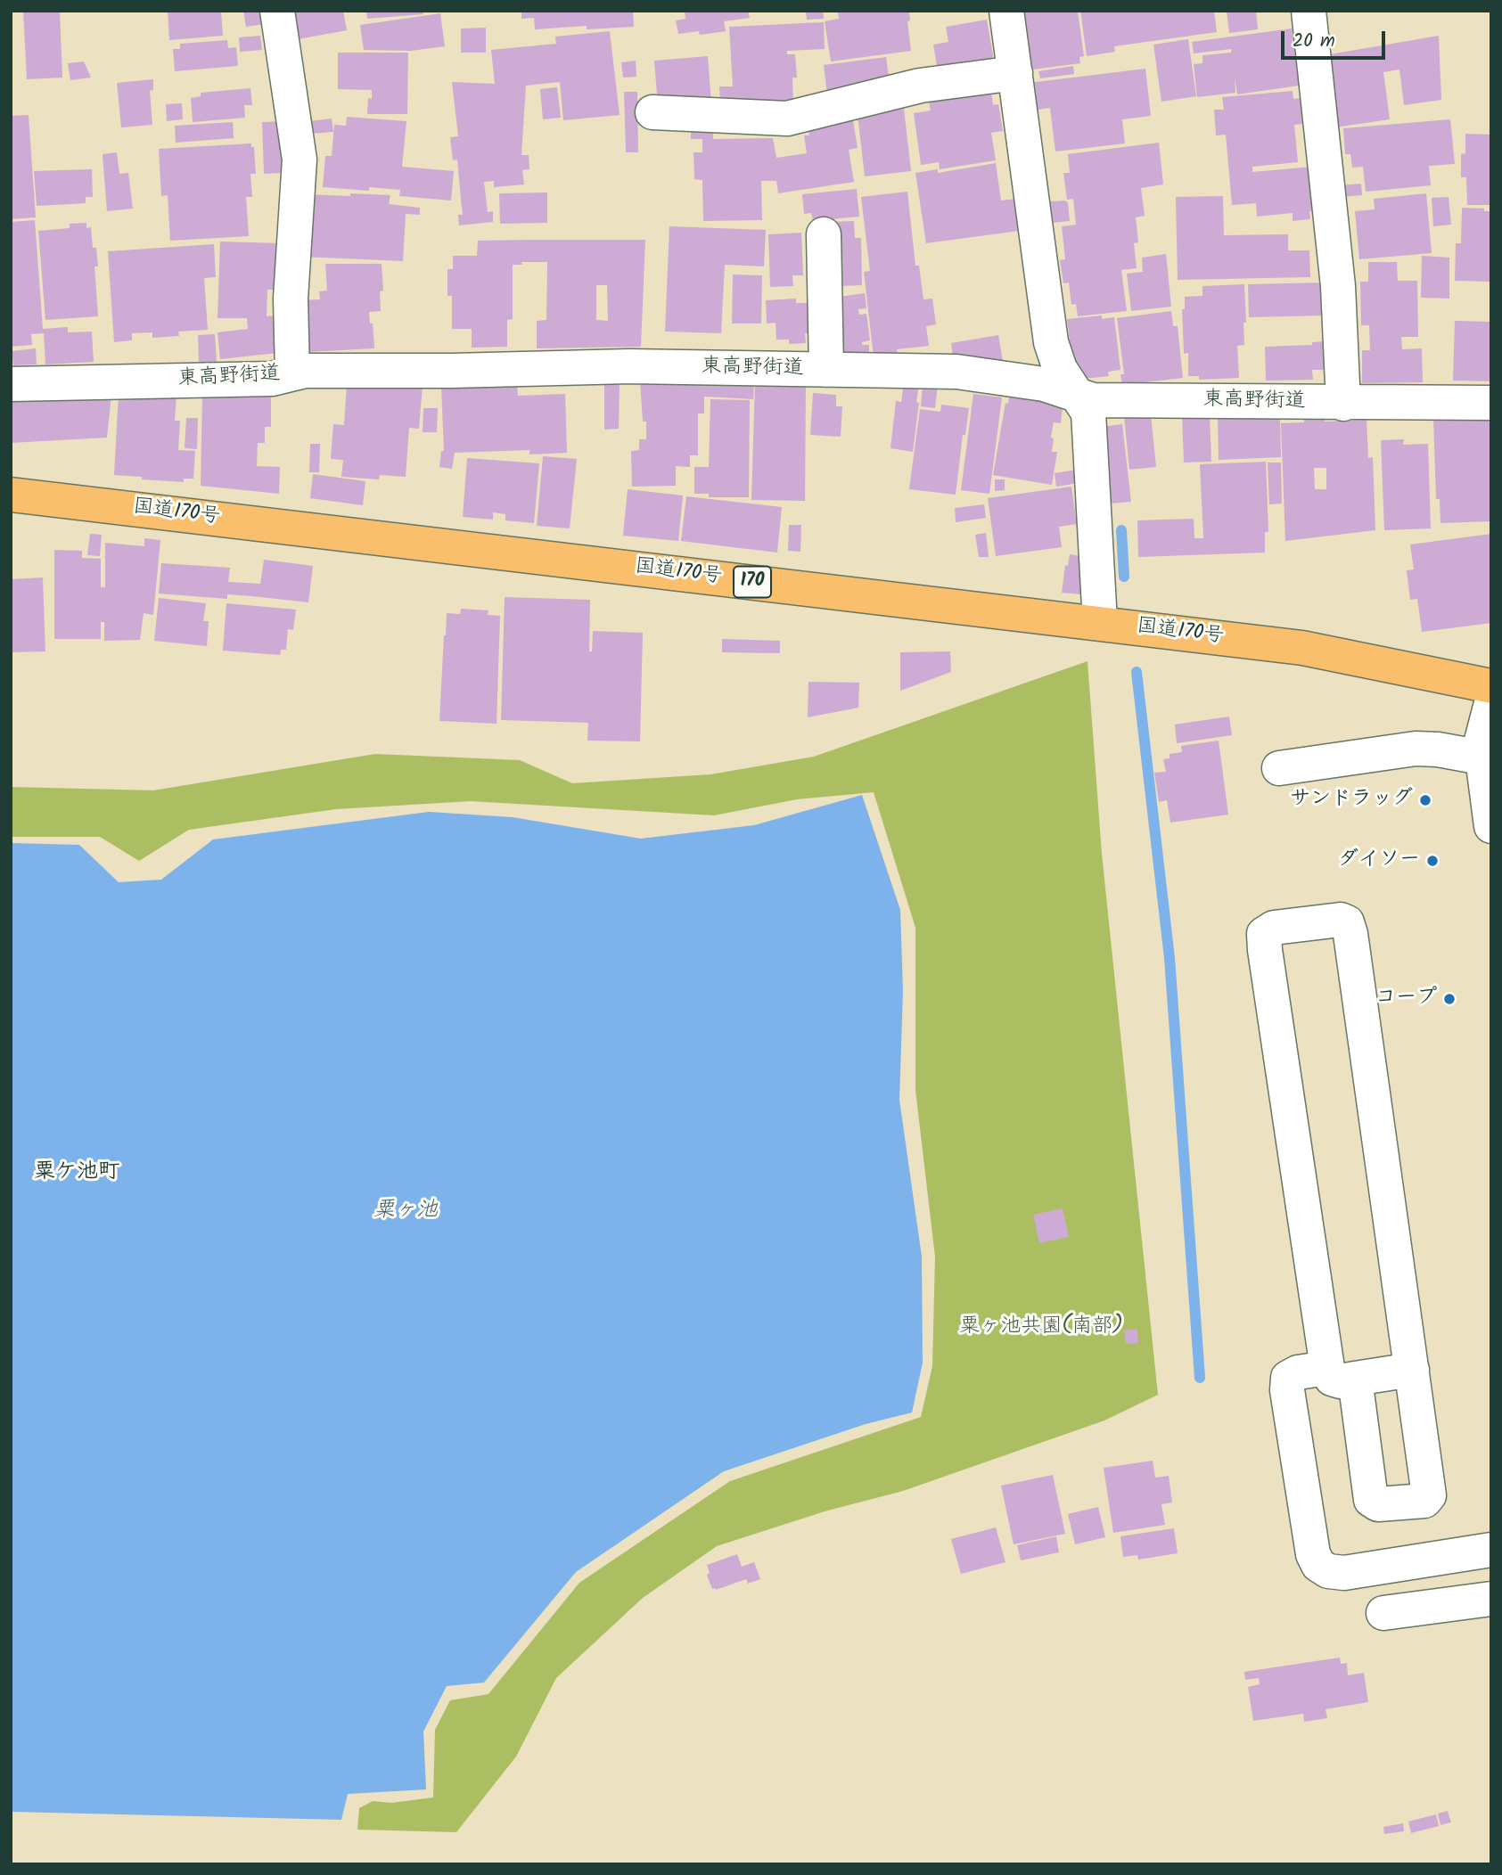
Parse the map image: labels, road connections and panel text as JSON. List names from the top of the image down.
{
  "streets": {
    "highway": ["国道170号", "170"],
    "street": ["東高野街道"]
  },
  "districts": ["粟ケ池町"],
  "water": ["粟ヶ池"],
  "parks": ["粟ヶ池共園(南部)"],
  "places": ["サンドラッグ", "ダイソー", "コープ"],
  "scale_bar": "20 m"
}
